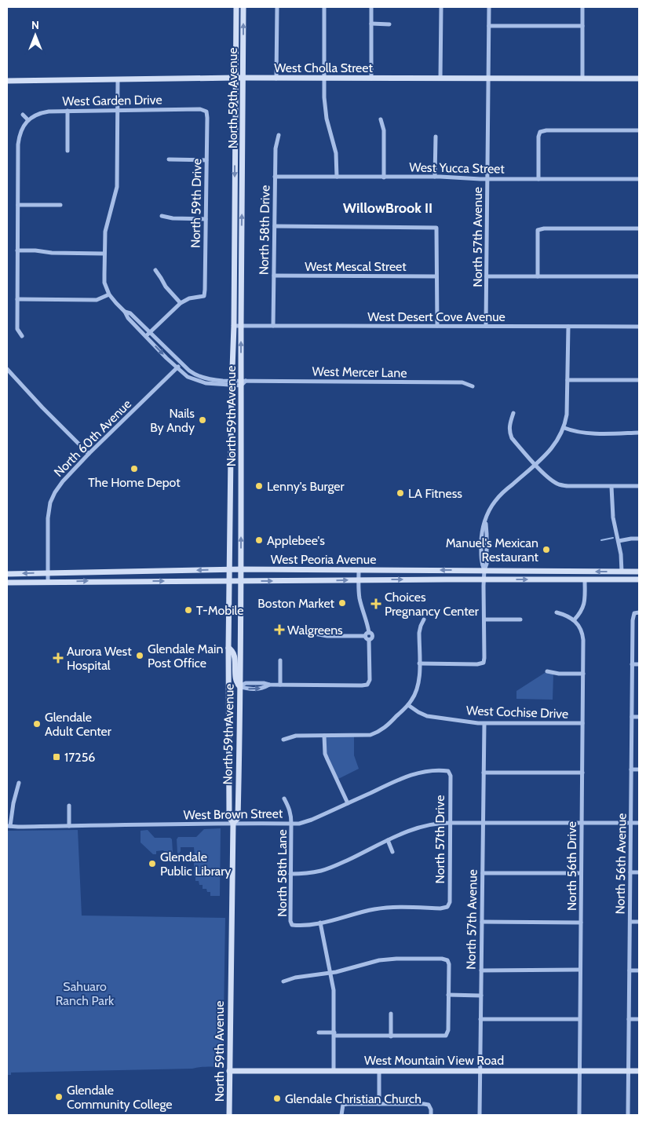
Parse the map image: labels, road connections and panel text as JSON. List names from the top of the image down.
{
  "streets": {
    "main road": [
      "West Cholla Street",
      "North 59th Avenue",
      "West Peoria Avenue",
      "West Mountain View Road"
    ],
    "street": [
      "West Garden Drive",
      "West Yucca Street",
      "North 59th Drive",
      "North 58th Drive",
      "North 57th Avenue",
      "West Mescal Street",
      "West Desert Cove Avenue",
      "West Mercer Lane",
      "North 60th Avenue",
      "West Cochise Drive",
      "West Brown Street",
      "North 57th Drive",
      "North 56th Avenue",
      "North 56th Drive",
      "North 58th Lane"
    ]
  },
  "crossings": [
    ["West Cholla Street", "North 59th Avenue"],
    ["West Cholla Street", "North 57th Avenue"],
    ["North 59th Avenue", "West Desert Cove Avenue"],
    ["North 59th Avenue", "West Mercer Lane"],
    ["North 59th Avenue", "West Peoria Avenue"],
    ["North 59th Avenue", "West Brown Street"],
    ["North 59th Avenue", "West Mountain View Road"],
    ["West Garden Drive", "North 59th Drive"],
    ["West Yucca Street", "North 58th Drive"],
    ["West Yucca Street", "North 57th Avenue"],
    ["North 58th Drive", "West Mescal Street"],
    ["North 58th Drive", "West Desert Cove Avenue"],
    ["North 57th Avenue", "West Desert Cove Avenue"],
    ["North 57th Avenue", "West Cochise Drive"],
    ["North 57th Avenue", "West Mountain View Road"],
    ["West Mercer Lane", "North 60th Avenue"],
    ["North 60th Avenue", "West Peoria Avenue"],
    ["West Cochise Drive", "North 56th Drive"],
    ["West Brown Street", "North 57th Drive"],
    ["West Brown Street", "North 58th Lane"],
    ["North 57th Drive", "North 58th Lane"],
    ["North 56th Avenue", "West Mountain View Road"],
    ["North 56th Drive", "West Mountain View Road"]
  ],
  "districts": ["WillowBrook II"],
  "parks": ["Sahuaro Ranch Park"],
  "places": {
    "other": [
      "Nails By Andy",
      "The Home Depot",
      "Lenny's Burger",
      "LA Fitness",
      "Applebee's",
      "Manuel's Mexican Restaurant",
      "Boston Market",
      "T-Mobile",
      "Glendale Main Post Office",
      "Glendale Adult Center",
      "Glendale Public Library",
      "Glendale Community College",
      "Glendale Christian Church"
    ],
    "health": ["Choices Pregnancy Center", "Walgreens", "Aurora West Hospital"],
    "transit": ["17256"]
  },
  "north": "top"
}
